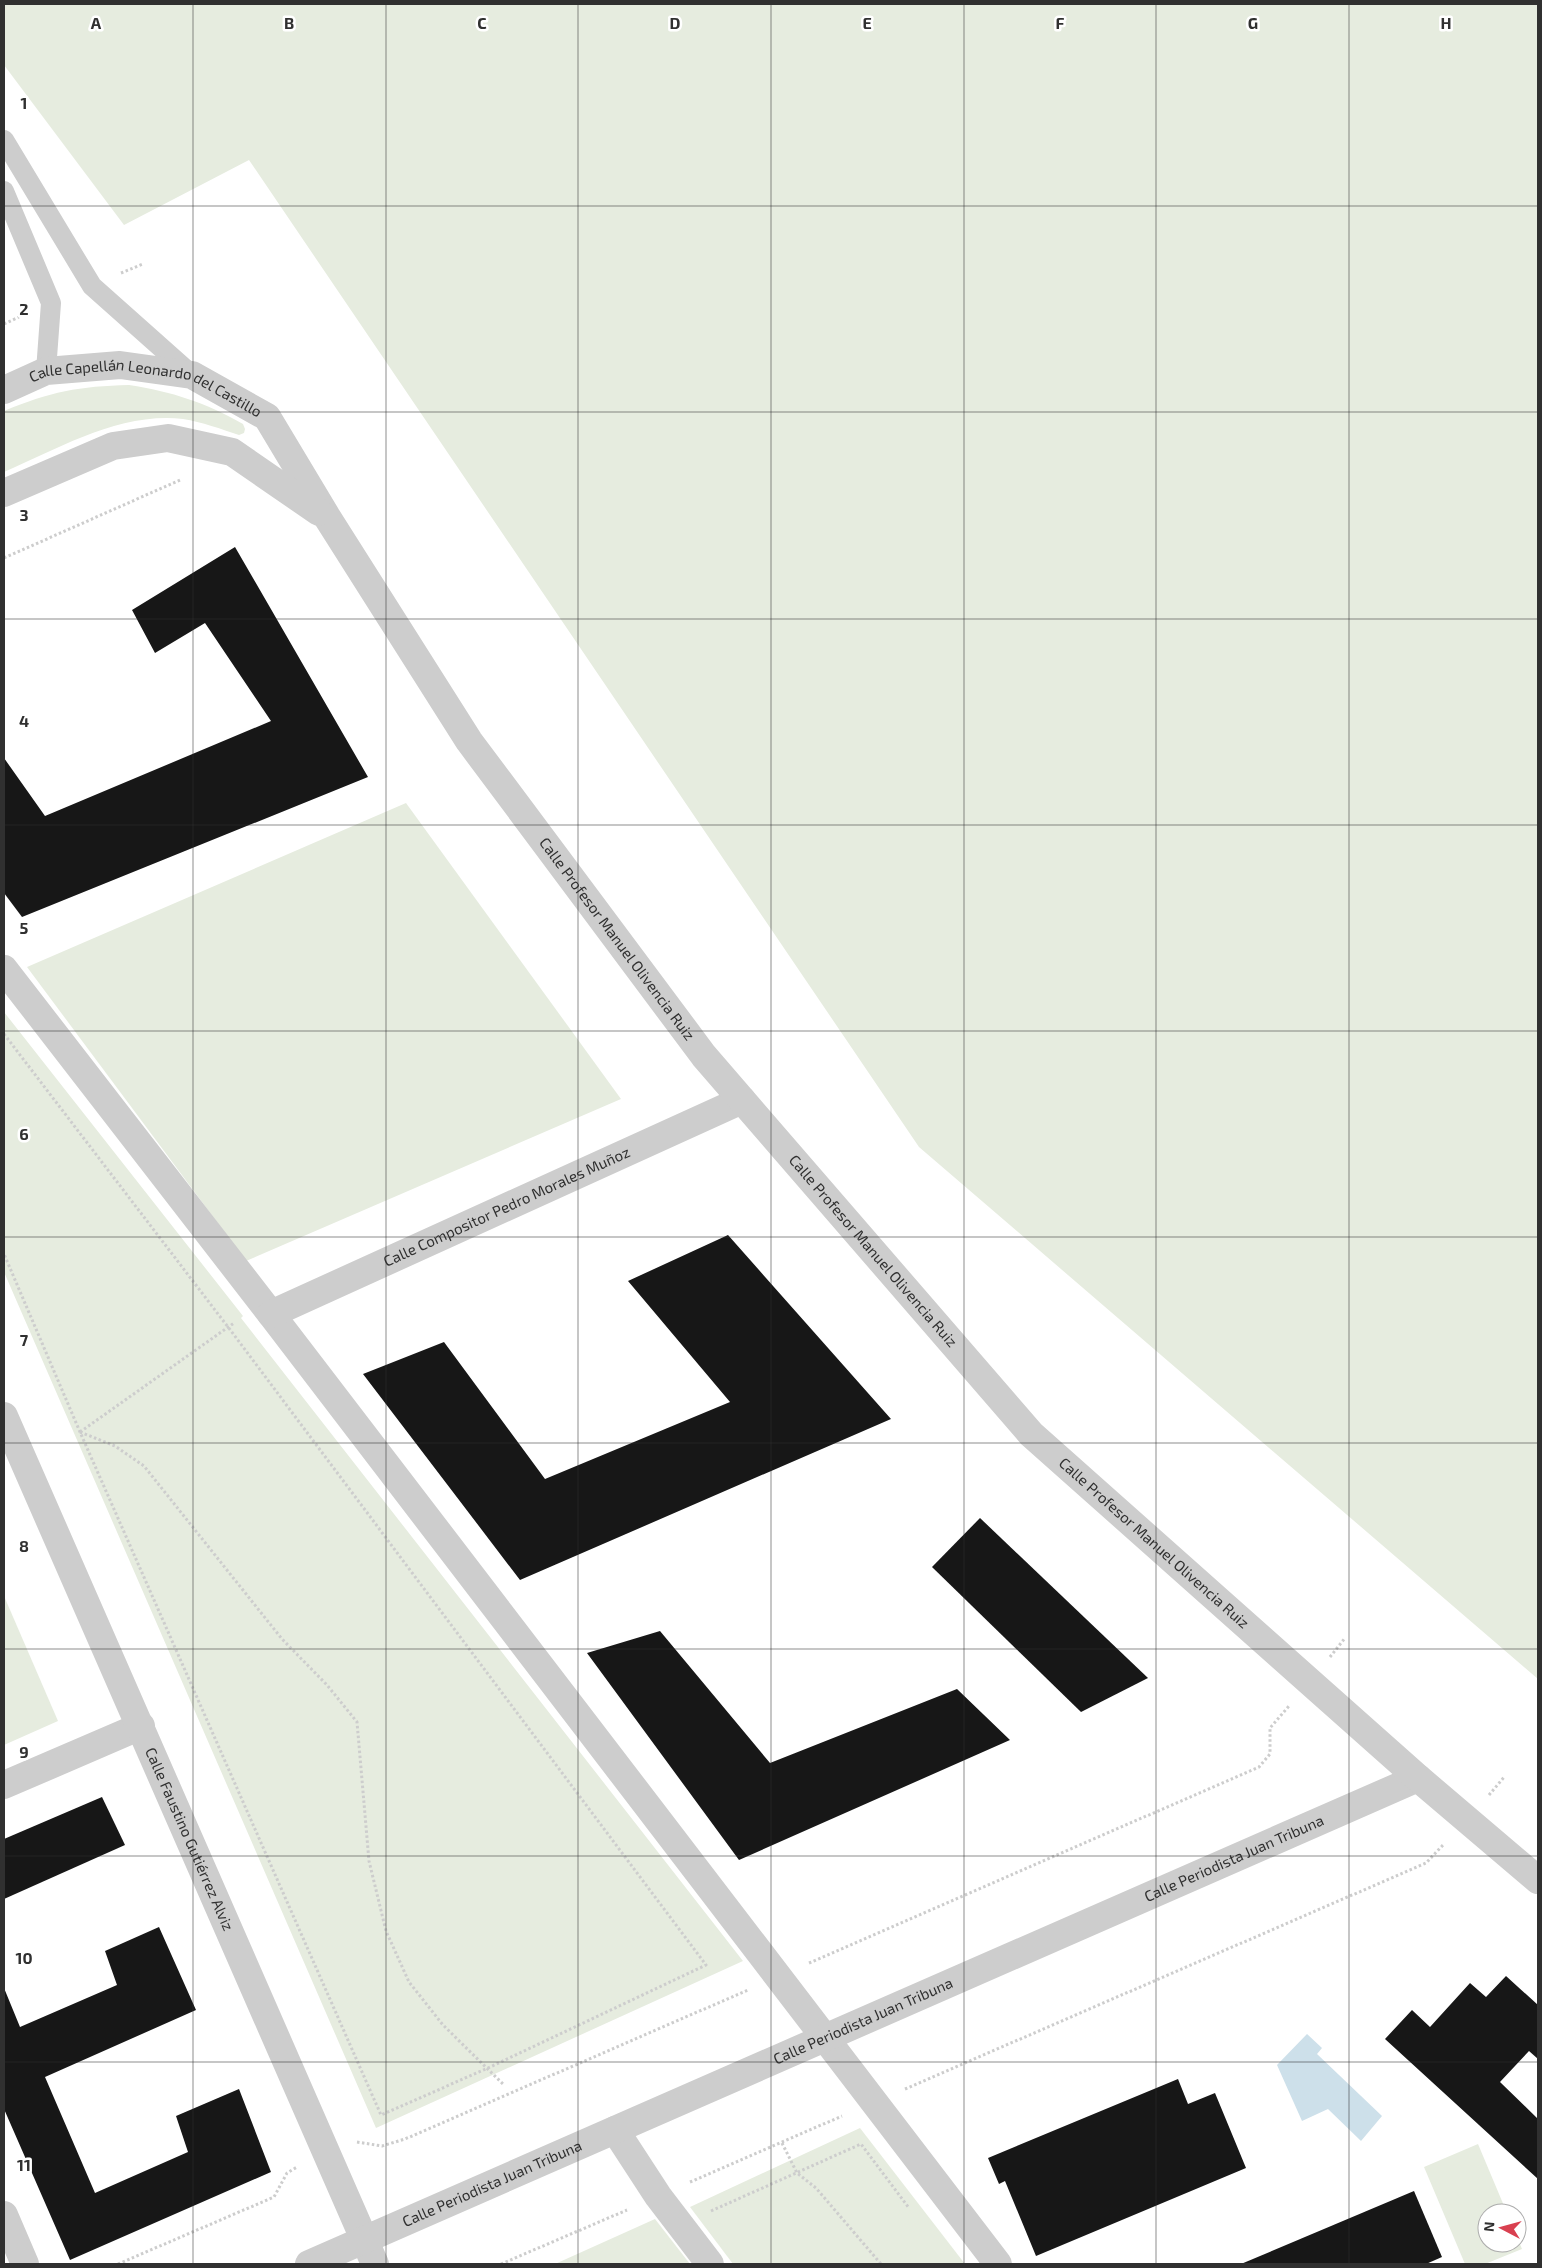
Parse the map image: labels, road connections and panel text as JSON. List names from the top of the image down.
{
  "streets": {
    "street": [
      "Calle Capellán Leonardo del Castillo",
      "Calle Profesor Manuel Olivencia Ruiz",
      "Calle Compositor Pedro Morales Muñoz",
      "Calle Faustino Gutiérrez Alviz",
      "Calle Periodista Juan Tribuna"
    ]
  },
  "crossings": [
    ["Calle Capellán Leonardo del Castillo", "Calle Profesor Manuel Olivencia Ruiz"],
    ["Calle Profesor Manuel Olivencia Ruiz", "Calle Compositor Pedro Morales Muñoz"],
    ["Calle Profesor Manuel Olivencia Ruiz", "Calle Periodista Juan Tribuna"],
    ["Calle Faustino Gutiérrez Alviz", "Calle Periodista Juan Tribuna"]
  ],
  "north": "left",
  "grid": {
    "columns": [
      "A",
      "B",
      "C",
      "D",
      "E",
      "F",
      "G",
      "H"
    ],
    "rows": [
      "1",
      "2",
      "3",
      "4",
      "5",
      "6",
      "7",
      "8",
      "9",
      "10",
      "11"
    ]
  }
}
